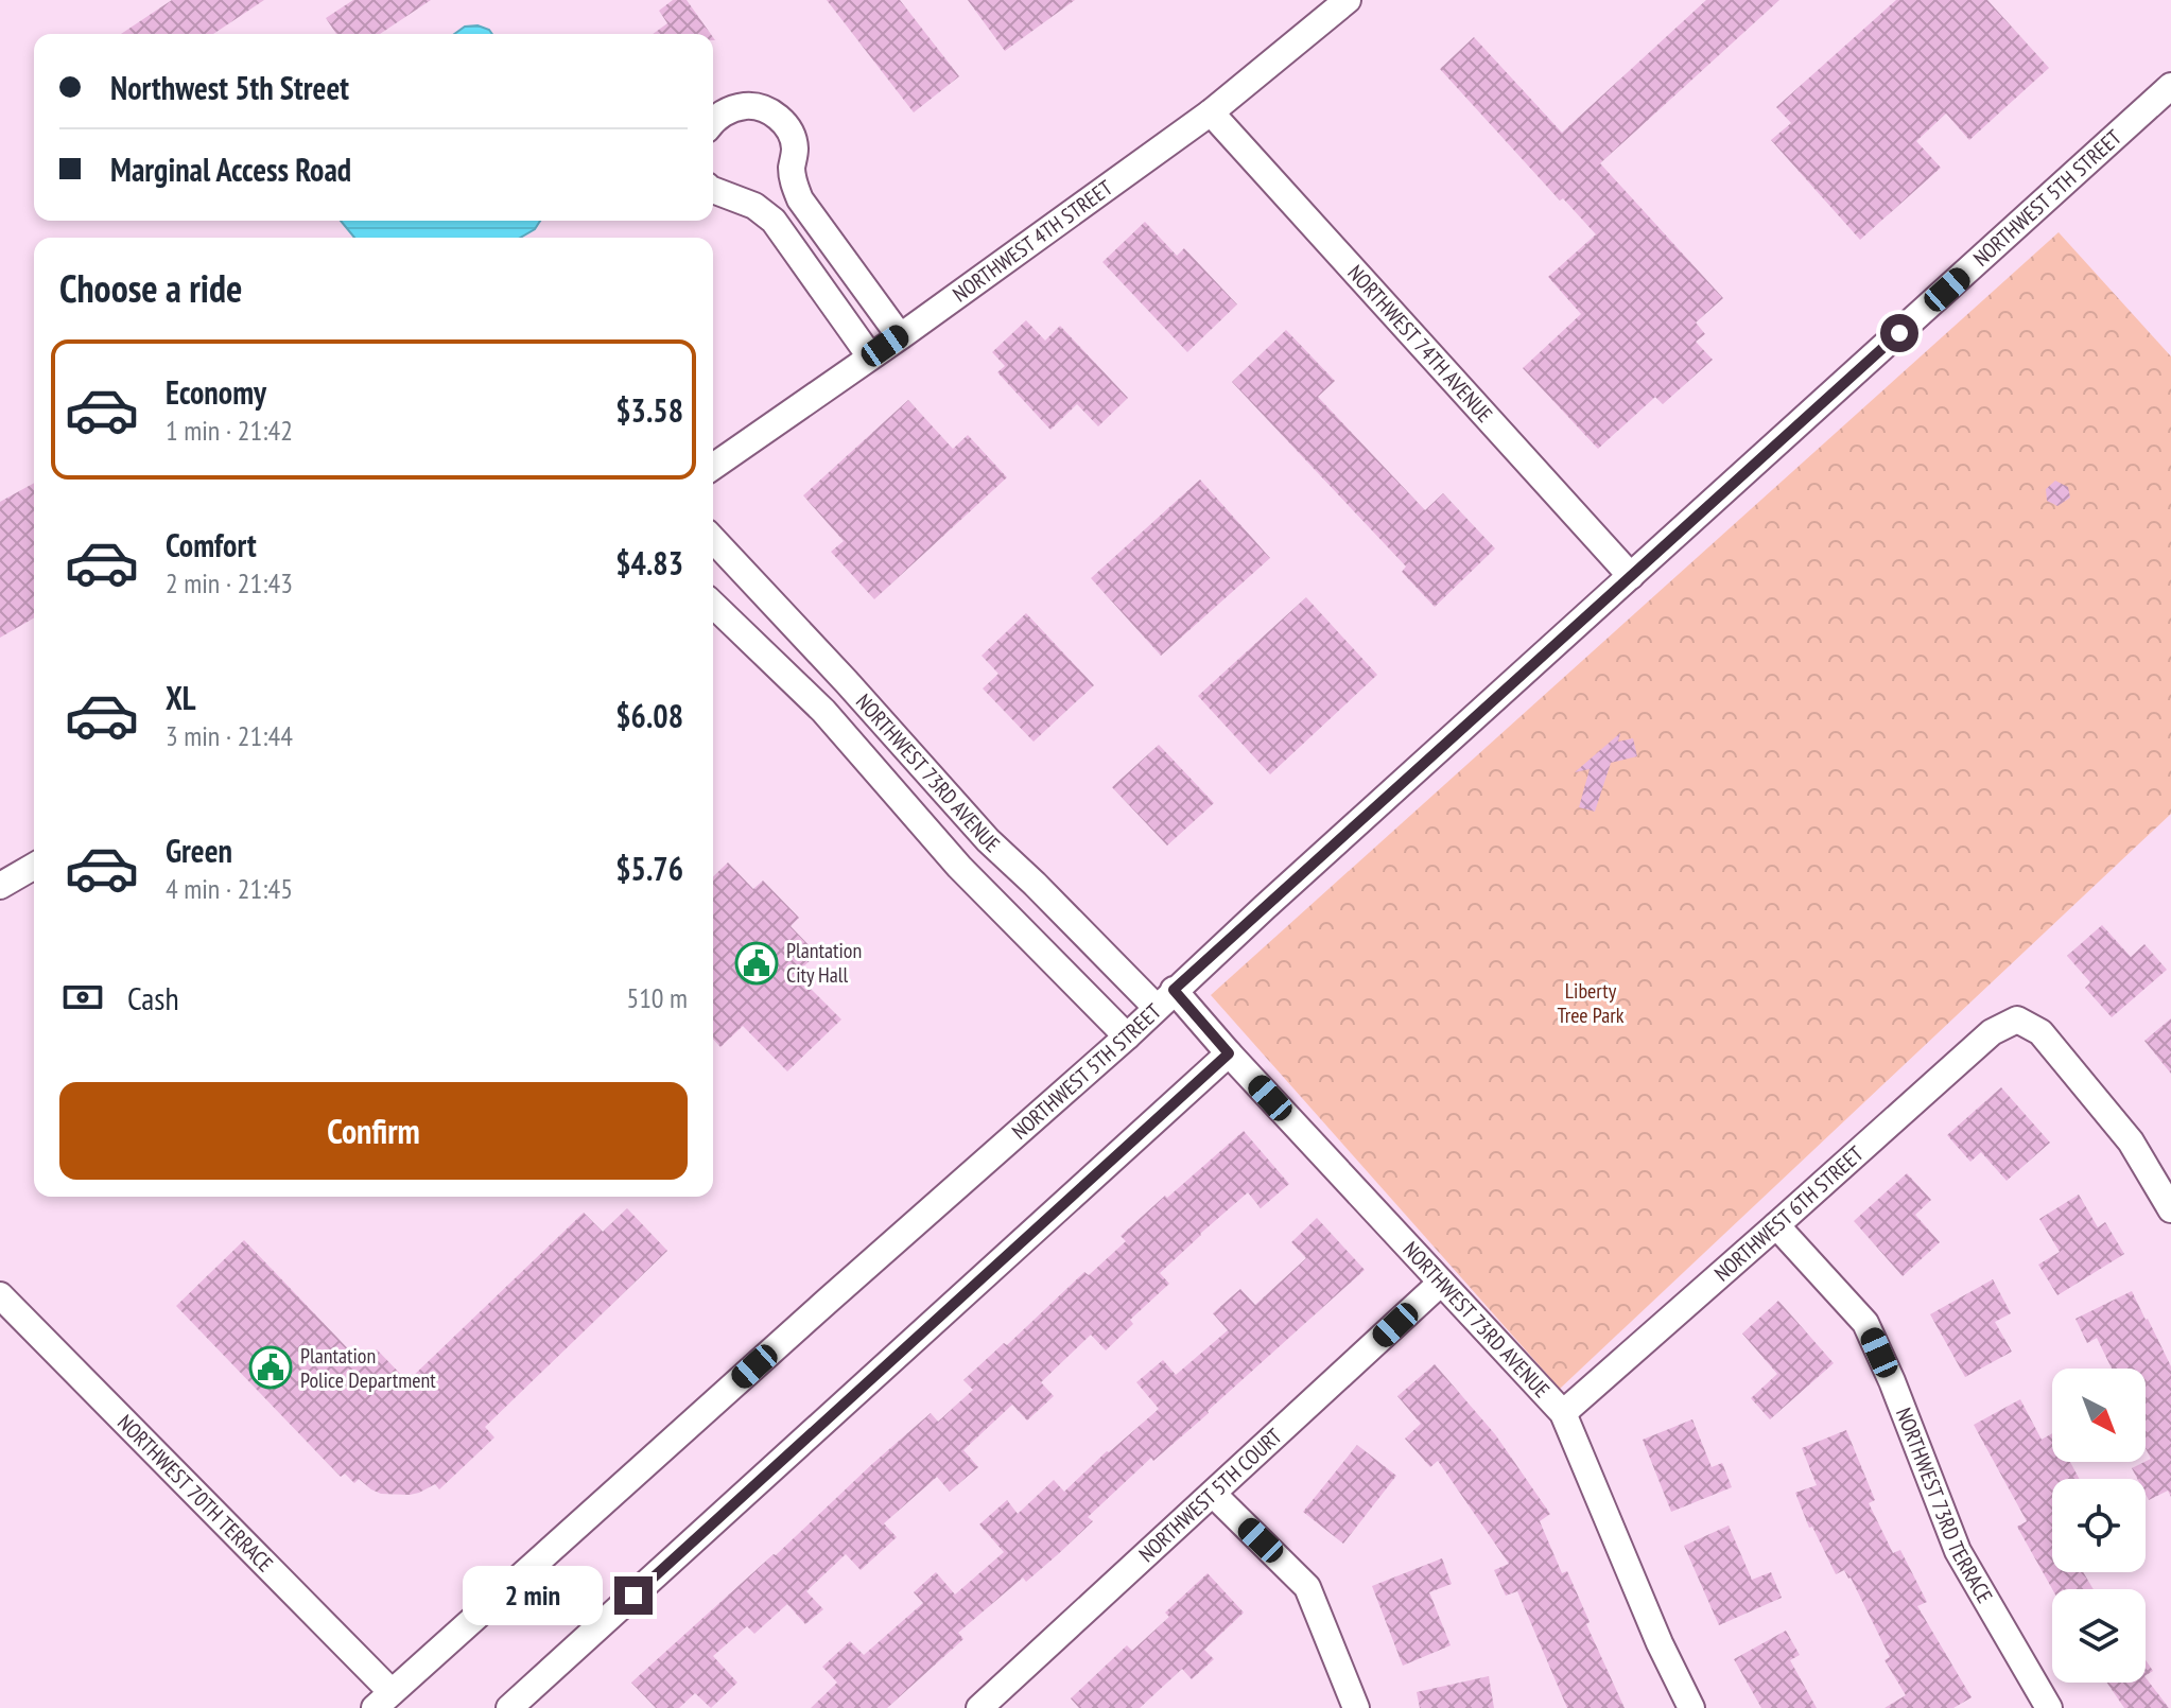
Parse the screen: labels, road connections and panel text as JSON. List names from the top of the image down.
{
  "streets": {
    "street": [
      "NORTHWEST 5TH STREET",
      "NORTHWEST 4TH STREET",
      "NORTHWEST 74TH AVENUE",
      "NORTHWEST 73RD AVENUE",
      "NORTHWEST 6TH STREET",
      "NORTHWEST 70TH TERRACE",
      "NORTHWEST 5TH COURT",
      "NORTHWEST 73RD TERRACE"
    ]
  },
  "crossings": [
    ["NORTHWEST 5TH STREET", "NORTHWEST 74TH AVENUE"],
    ["NORTHWEST 5TH STREET", "NORTHWEST 73RD AVENUE"],
    ["NORTHWEST 5TH STREET", "NORTHWEST 70TH TERRACE"],
    ["NORTHWEST 4TH STREET", "NORTHWEST 74TH AVENUE"],
    ["NORTHWEST 73RD AVENUE", "NORTHWEST 6TH STREET"],
    ["NORTHWEST 73RD AVENUE", "NORTHWEST 5TH COURT"],
    ["NORTHWEST 6TH STREET", "NORTHWEST 73RD TERRACE"]
  ],
  "parks": ["Liberty Tree Park"],
  "places": {
    "public building": ["Plantation City Hall", "Plantation Police Department"]
  },
  "north": "bottom right",
  "page": {
    "banner": ["Northwest 5th Street", "Marginal Access Road"],
    "heading": "Choose a ride",
    "list": [
      {
        "name": "Economy",
        "note": "1 min · 21:42",
        "value": "$3.58"
      },
      {
        "name": "Comfort",
        "note": "2 min · 21:43",
        "value": "$4.83"
      },
      {
        "name": "XL",
        "note": "3 min · 21:44",
        "value": "$6.08"
      },
      {
        "name": "Green",
        "note": "4 min · 21:45",
        "value": "$5.76"
      }
    ],
    "pay": ["Cash", "510 m"],
    "buttons": "Confirm",
    "bubble": "2 min"
  }
}
